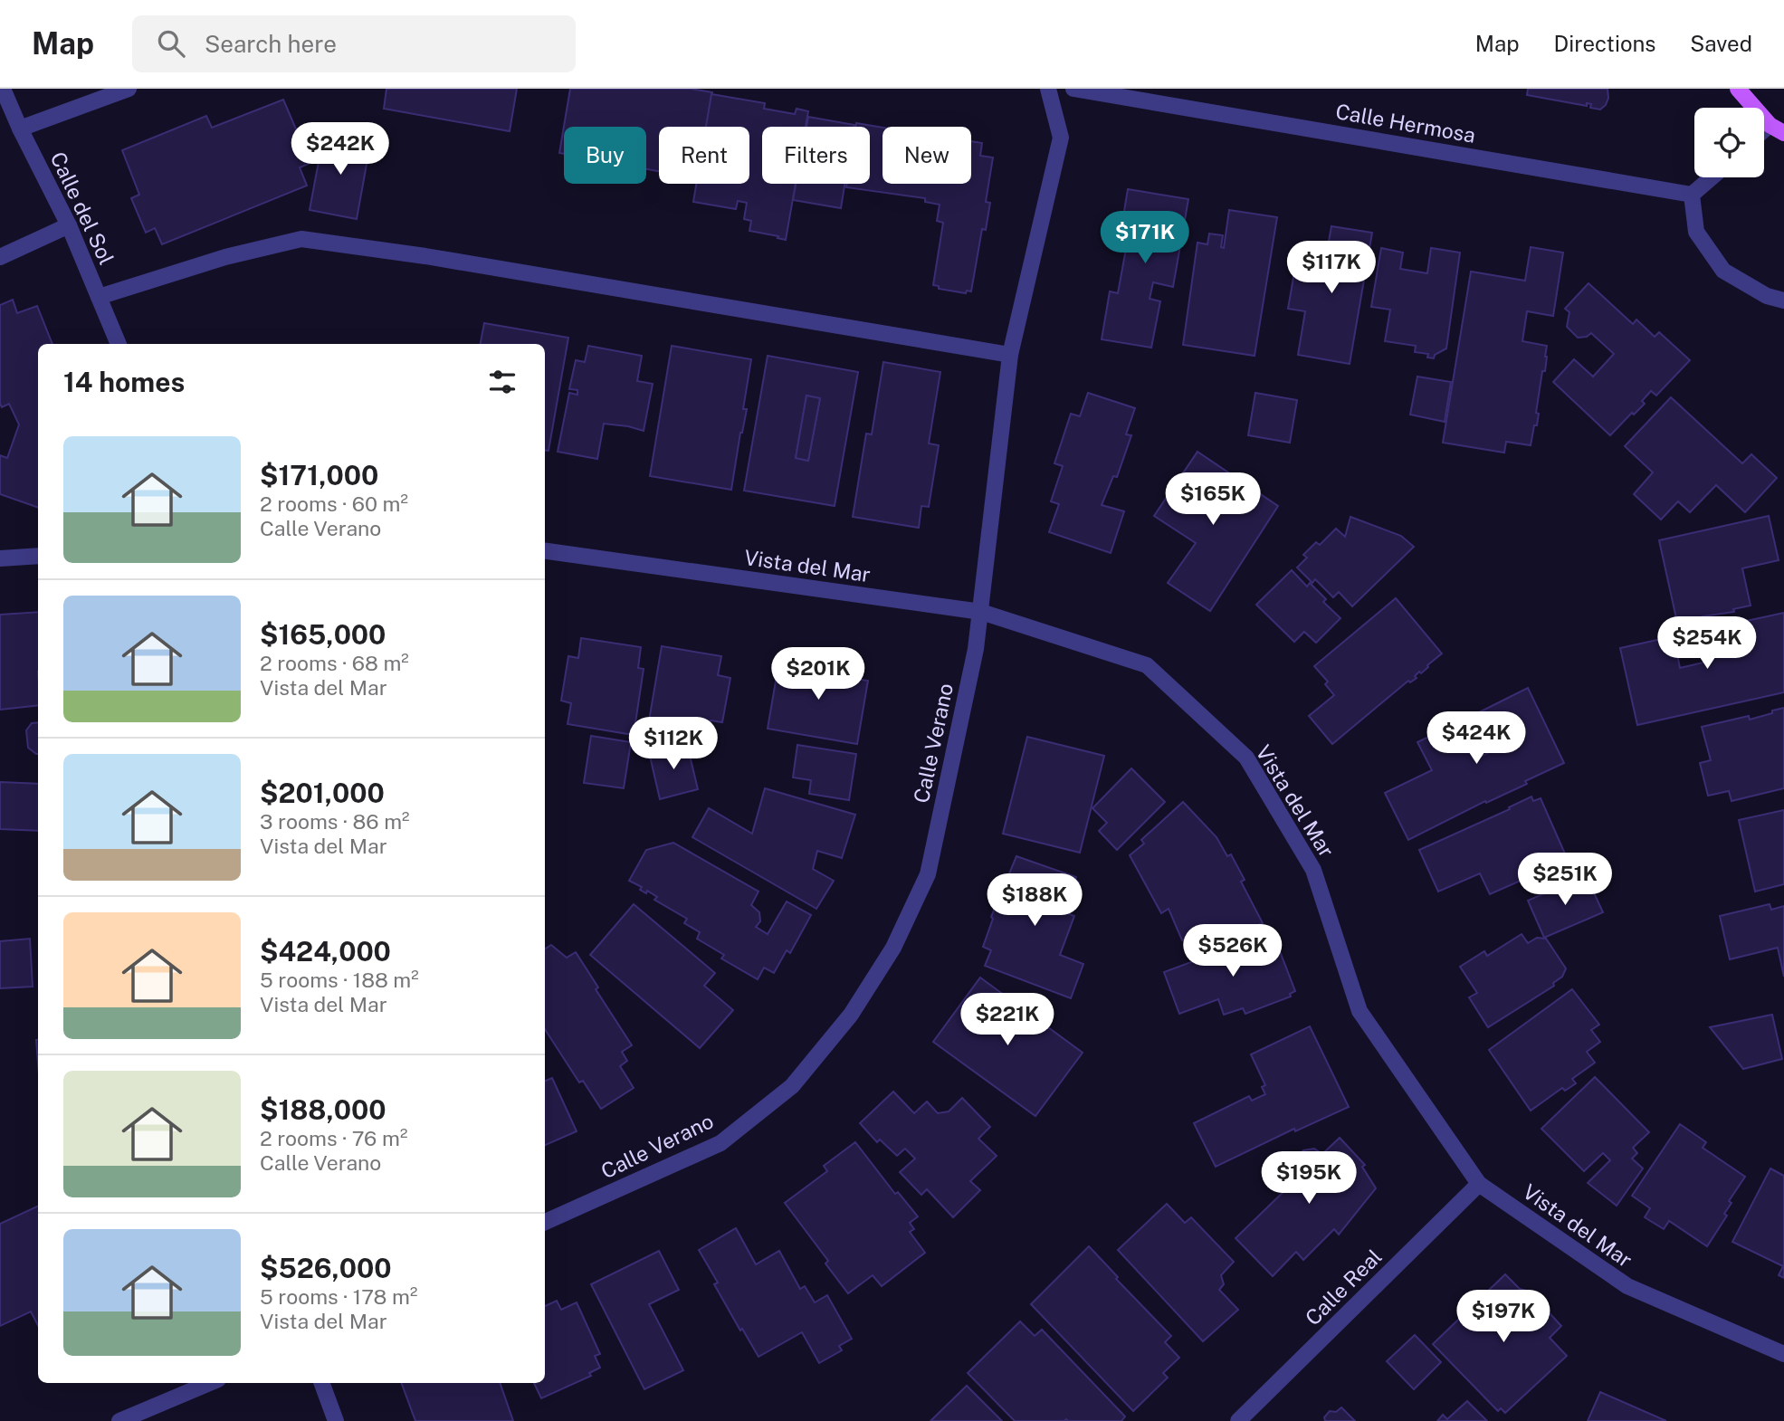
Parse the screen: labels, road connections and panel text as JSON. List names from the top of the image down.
{
  "streets": {
    "street": [
      "Calle Hermosa",
      "Calle del Sol",
      "Vista del Mar",
      "Calle Verano",
      "Calle Real"
    ]
  },
  "crossings": [
    ["Vista del Mar", "Calle Verano"],
    ["Vista del Mar", "Calle Real"]
  ],
  "page": {
    "header": "Map",
    "search": "Search here",
    "nav": ["Map", "Directions", "Saved"],
    "price": [
      "$242K",
      "$171K",
      "$117K",
      "$165K",
      "$254K",
      "$201K",
      "$424K",
      "$112K",
      "$251K",
      "$188K",
      "$526K",
      "$221K",
      "$195K",
      "$197K"
    ],
    "chip": [
      "Buy",
      "Rent",
      "Filters",
      "New"
    ],
    "heading": "14 homes",
    "list": [
      {
        "name": "$171,000",
        "note": "2 rooms · 60 m² · Calle Verano"
      },
      {
        "name": "$165,000",
        "note": "2 rooms · 68 m² · Vista del Mar"
      },
      {
        "name": "$201,000",
        "note": "3 rooms · 86 m² · Vista del Mar"
      },
      {
        "name": "$424,000",
        "note": "5 rooms · 188 m² · Vista del Mar"
      },
      {
        "name": "$188,000",
        "note": "2 rooms · 76 m² · Calle Verano"
      },
      {
        "name": "$526,000",
        "note": "5 rooms · 178 m² · Vista del Mar"
      }
    ]
  }
}
